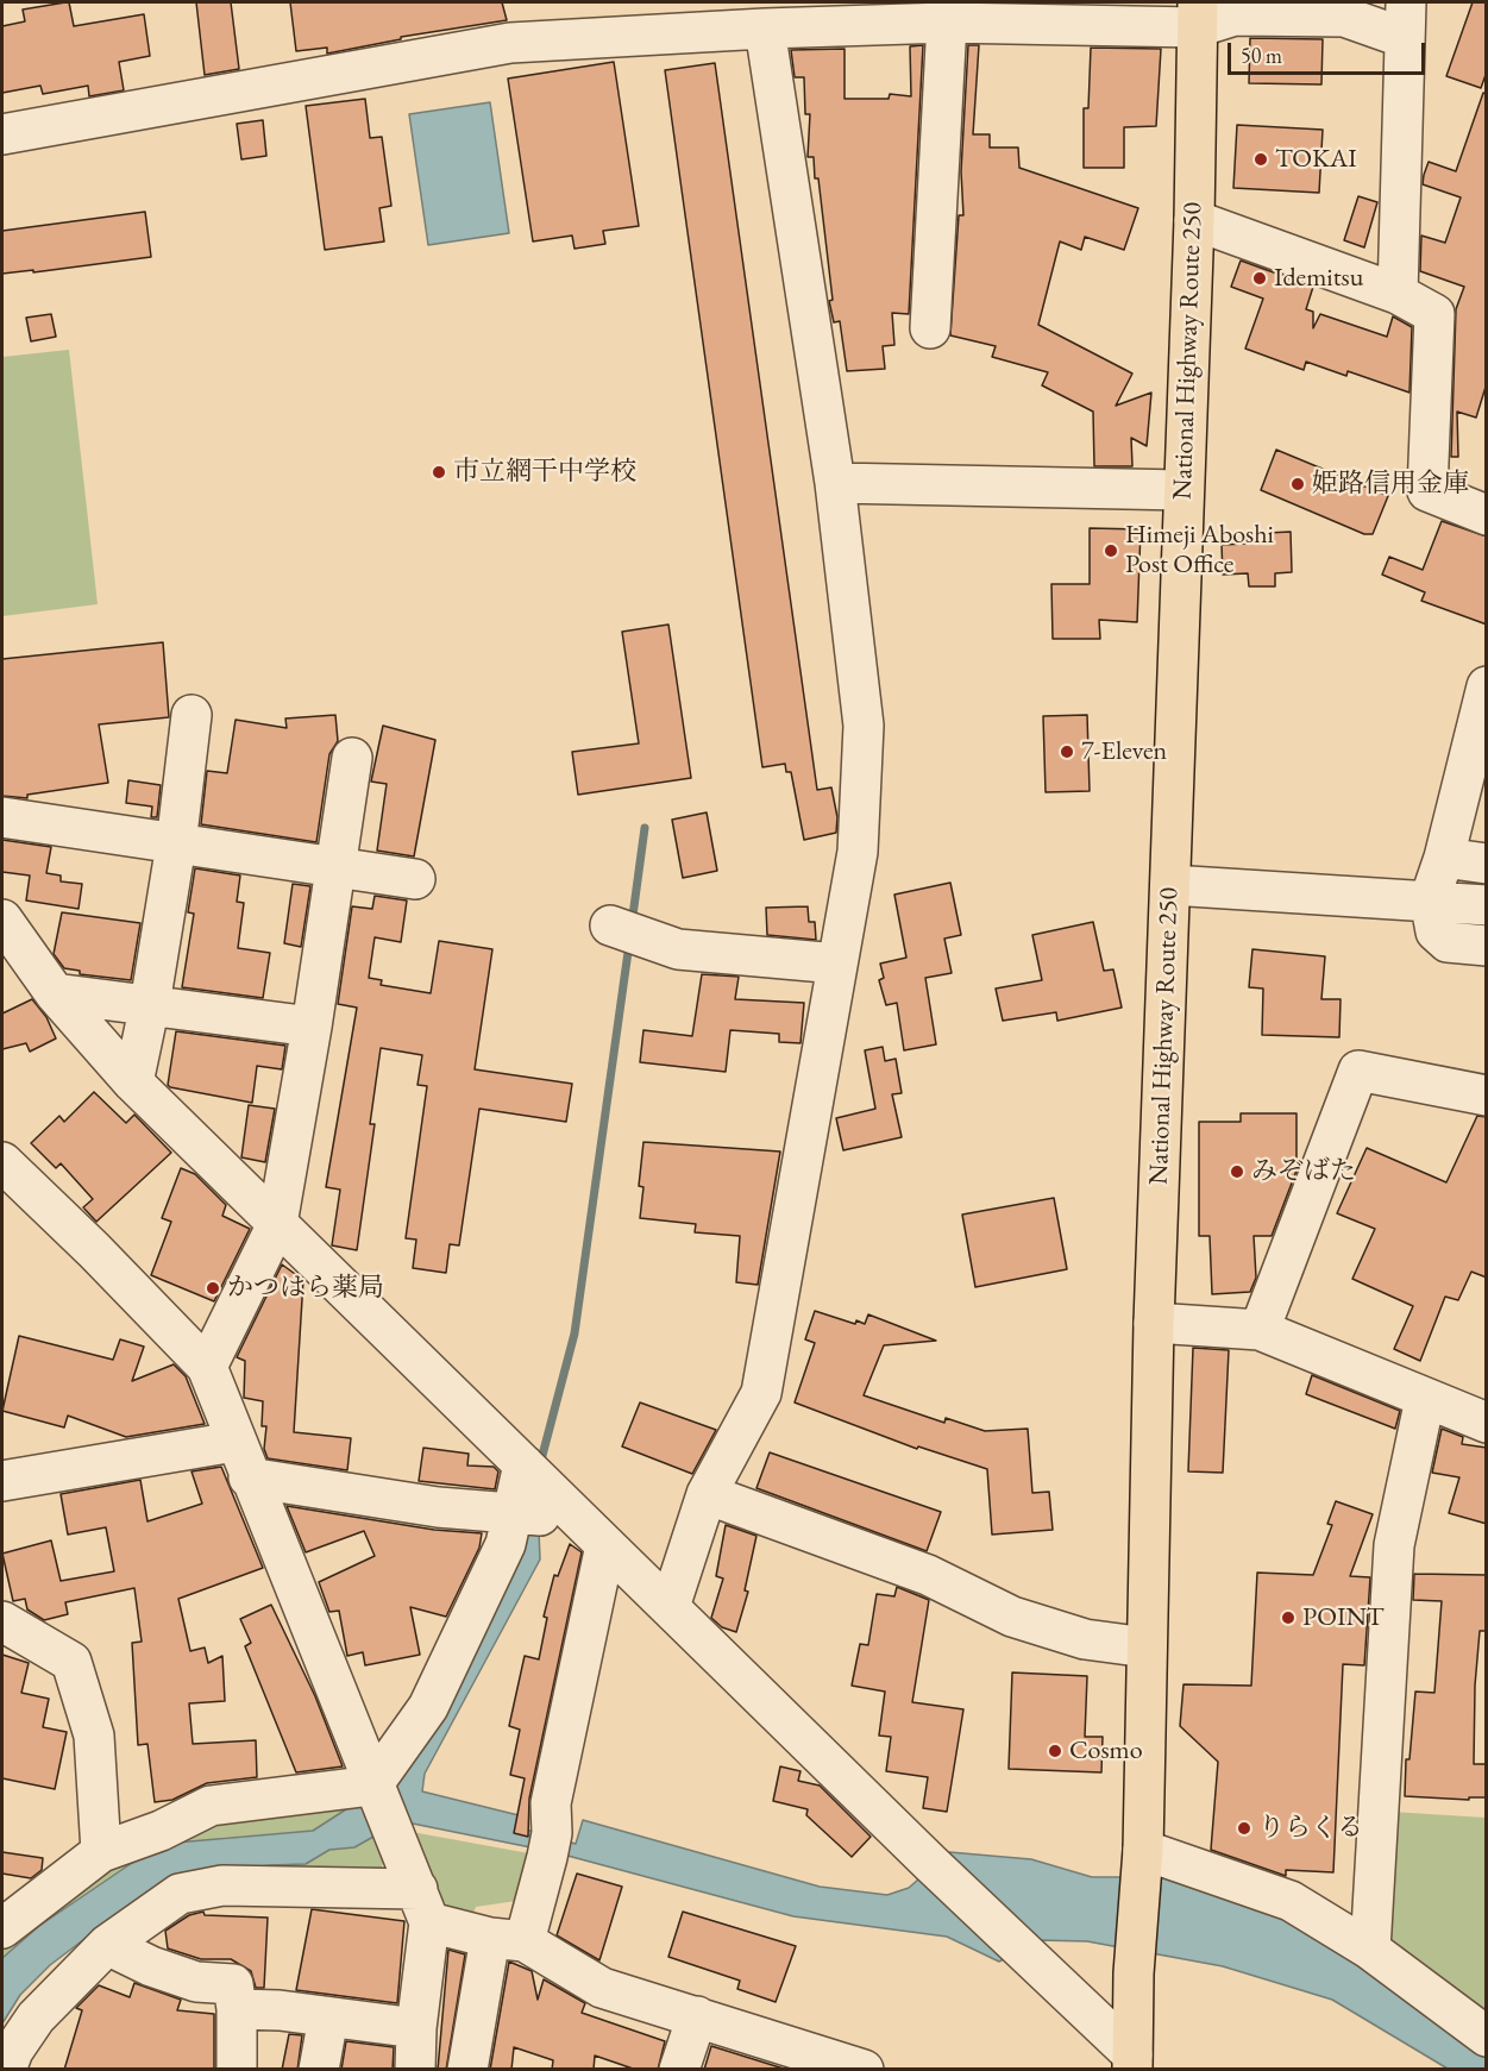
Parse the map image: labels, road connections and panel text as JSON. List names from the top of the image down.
{
  "streets": {
    "highway": ["National Highway Route 250"]
  },
  "places": [
    "TOKAI",
    "Idemitsu",
    "市立網干中学校",
    "姫路信用金庫",
    "Himeji Aboshi Post Office",
    "7-Eleven",
    "みぞばた",
    "かつはら薬局",
    "POINT",
    "Cosmo",
    "りらくる"
  ],
  "scale_bar": "50 m"
}
